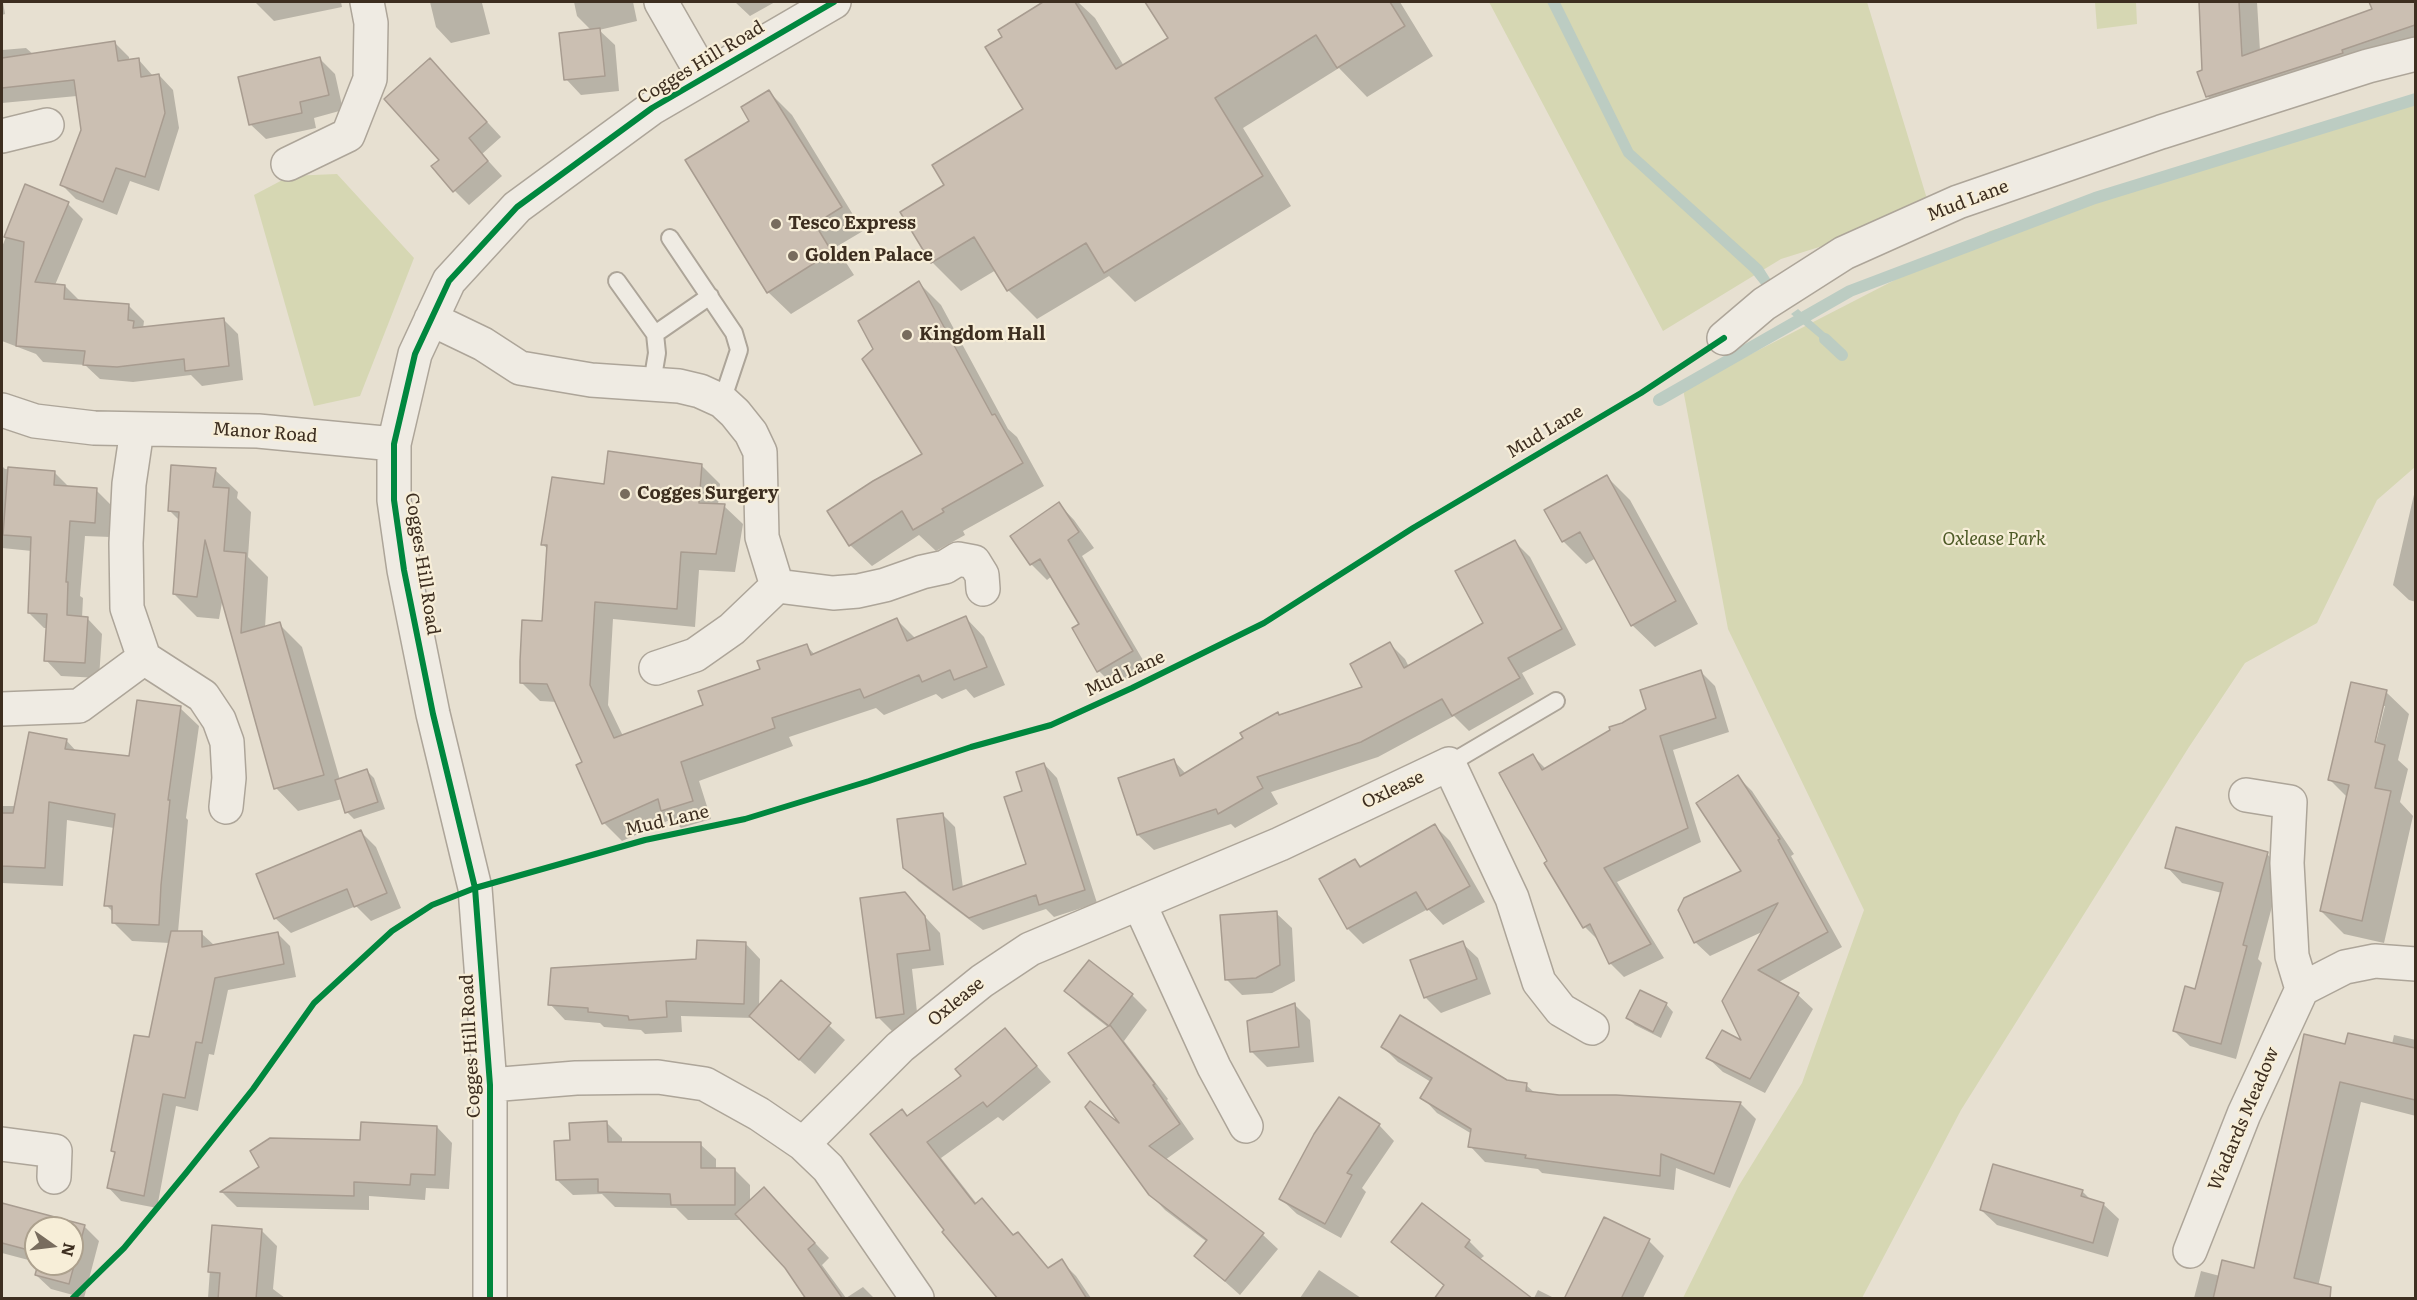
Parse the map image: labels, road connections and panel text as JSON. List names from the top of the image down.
{
  "streets": {
    "street": [
      "Cogges Hill Road",
      "Mud Lane",
      "Manor Road",
      "Oxlease",
      "Wadards Meadow"
    ]
  },
  "crossings": [
    ["Cogges Hill Road", "Manor Road"]
  ],
  "parks": ["Oxlease Park"],
  "places": [
    "Tesco Express",
    "Golden Palace",
    "Kingdom Hall",
    "Cogges Surgery"
  ],
  "north": "right"
}
